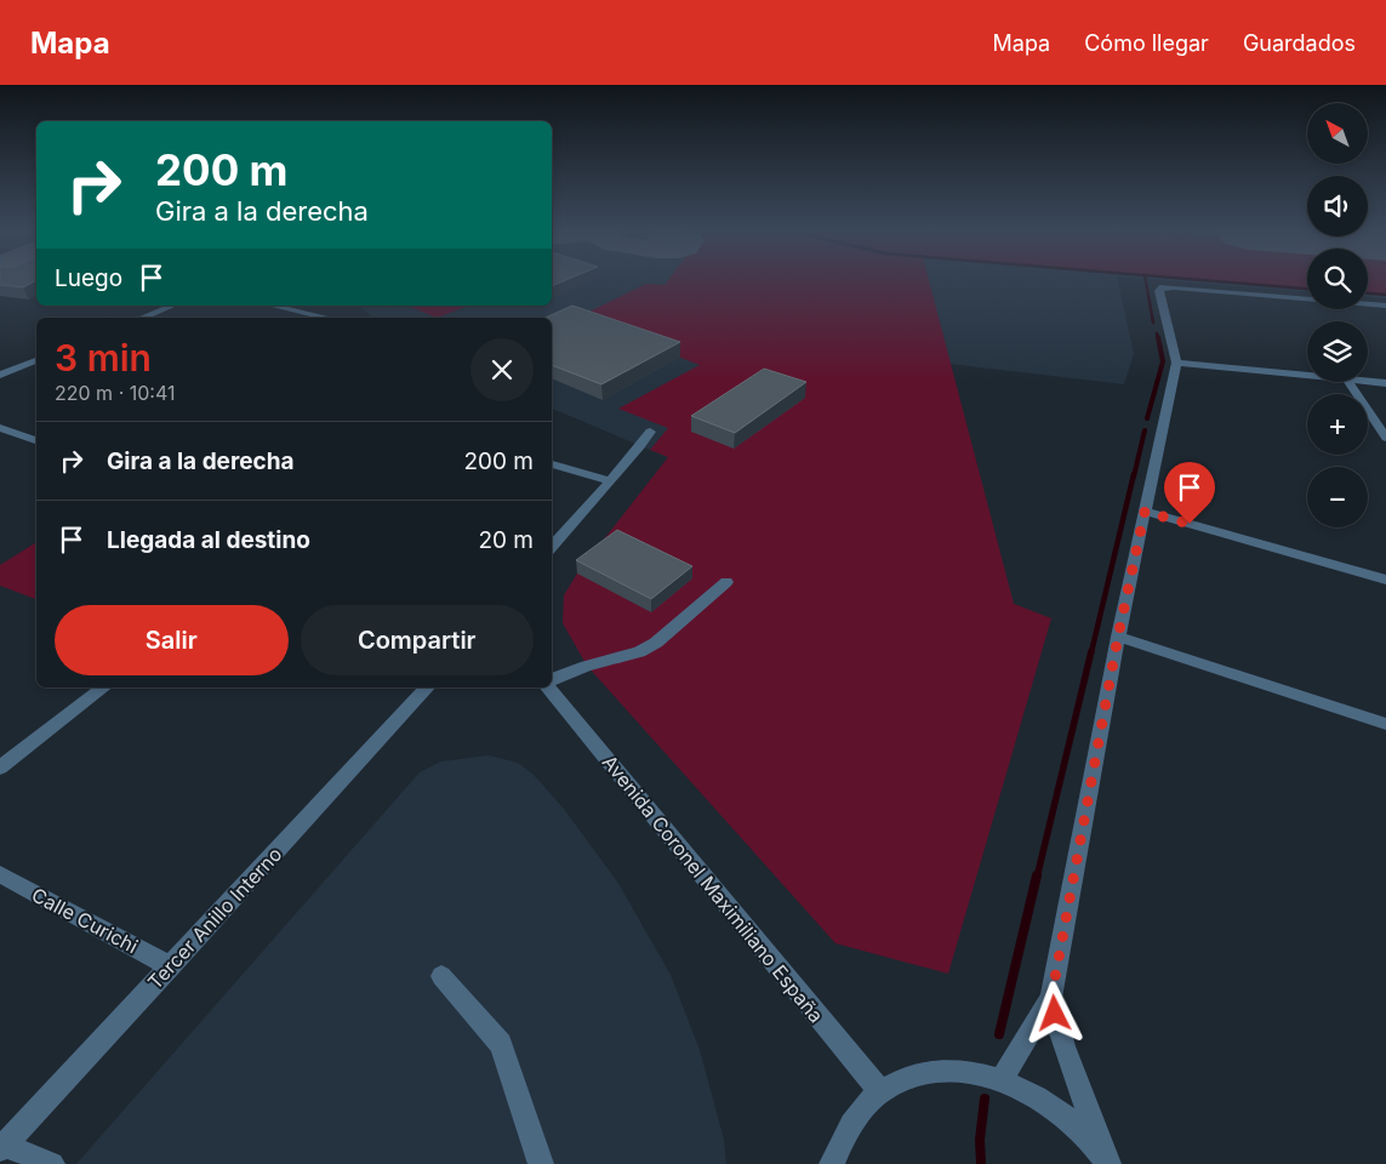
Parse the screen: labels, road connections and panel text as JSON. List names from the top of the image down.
{
  "streets": {
    "street": ["Avenida Coronel Maximiliano España", "Tercer Anillo Interno", "Calle Curichi"]
  },
  "crossings": [
    ["Tercer Anillo Interno", "Calle Curichi"]
  ],
  "north": "top left",
  "page": {
    "header": "Mapa",
    "nav": ["Mapa", "Cómo llegar", "Guardados"],
    "map_buttons": ["+", "−"],
    "turn": ["200 m", "Gira a la derecha"],
    "then": "Luego",
    "heading": ["3 min", "220 m · 10:41"],
    "list": [
      {
        "name": "Gira a la derecha",
        "value": "200 m"
      },
      {
        "name": "Llegada al destino",
        "value": "20 m"
      }
    ],
    "buttons": ["Salir", "Compartir"]
  }
}
